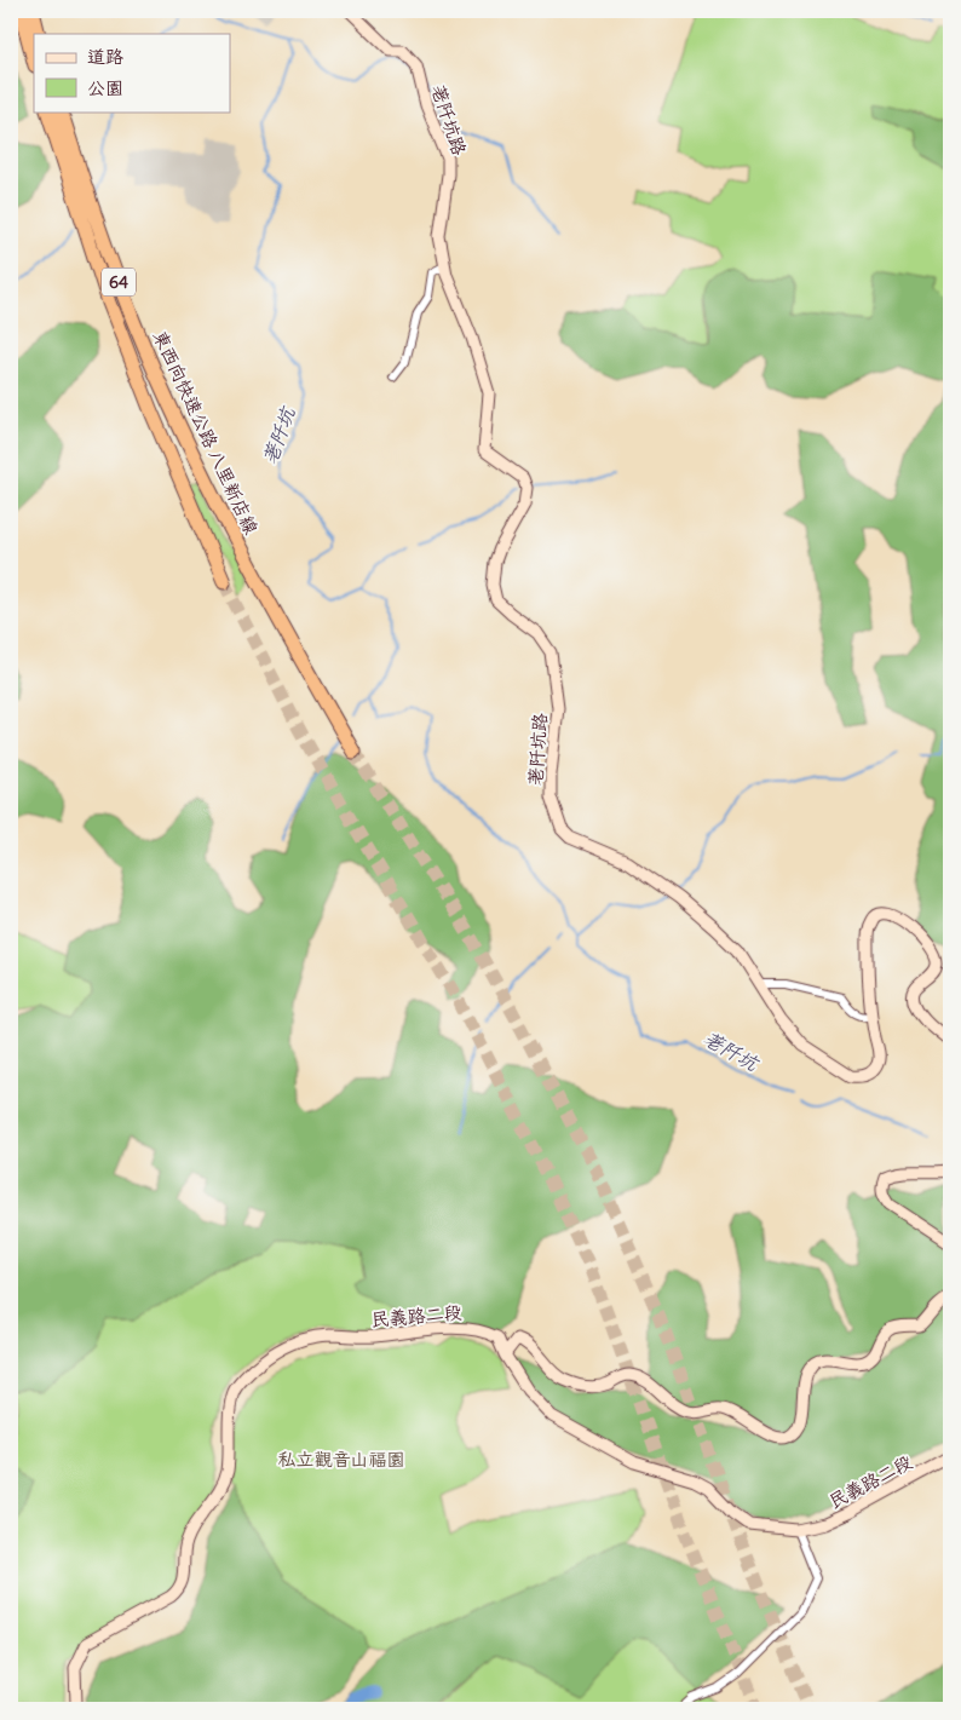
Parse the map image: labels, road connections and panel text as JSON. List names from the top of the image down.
{
  "streets": {
    "highway": ["64", "東西向快速公路 八里新店線"],
    "street": ["荖阡坑路", "民義路二段"]
  },
  "water": ["荖阡坑"],
  "parks": ["私立觀音山福園"],
  "legend": ["道路", "公園"]
}
